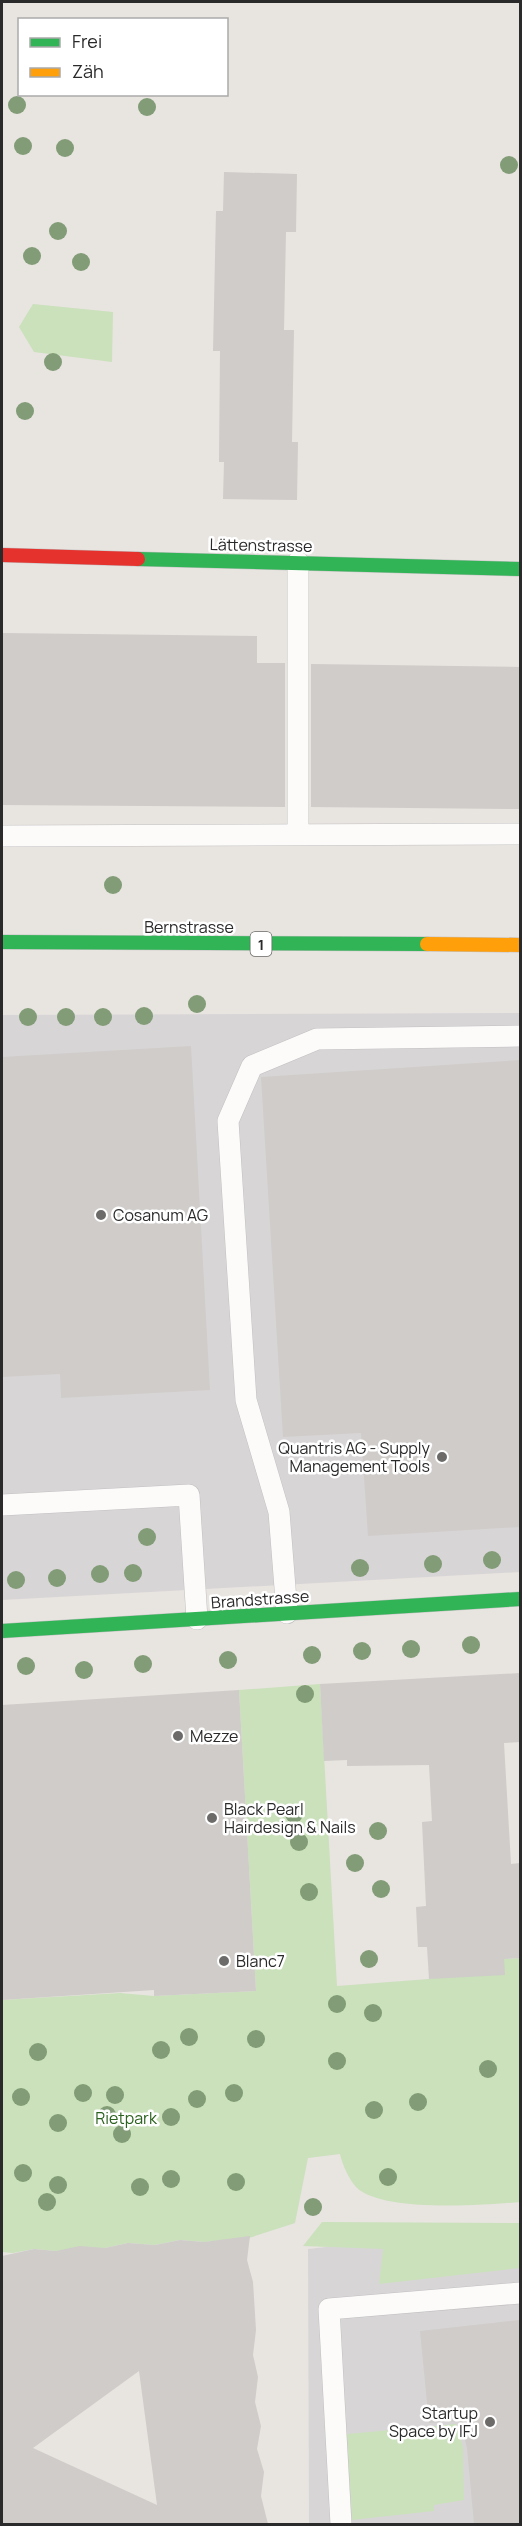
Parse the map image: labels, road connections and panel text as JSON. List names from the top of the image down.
{
  "streets": {
    "street": [
      "Lättenstrasse",
      "Bernstrasse",
      "1",
      "Brandstrasse"
    ]
  },
  "parks": ["Rietpark"],
  "places": [
    "Cosanum AG",
    "Quantris AG - Supply Management Tools",
    "Mezze",
    "Black Pearl Hairdesign & Nails",
    "Blanc7",
    "Startup Space by IFJ"
  ],
  "legend": ["Frei", "Zäh"]
}
